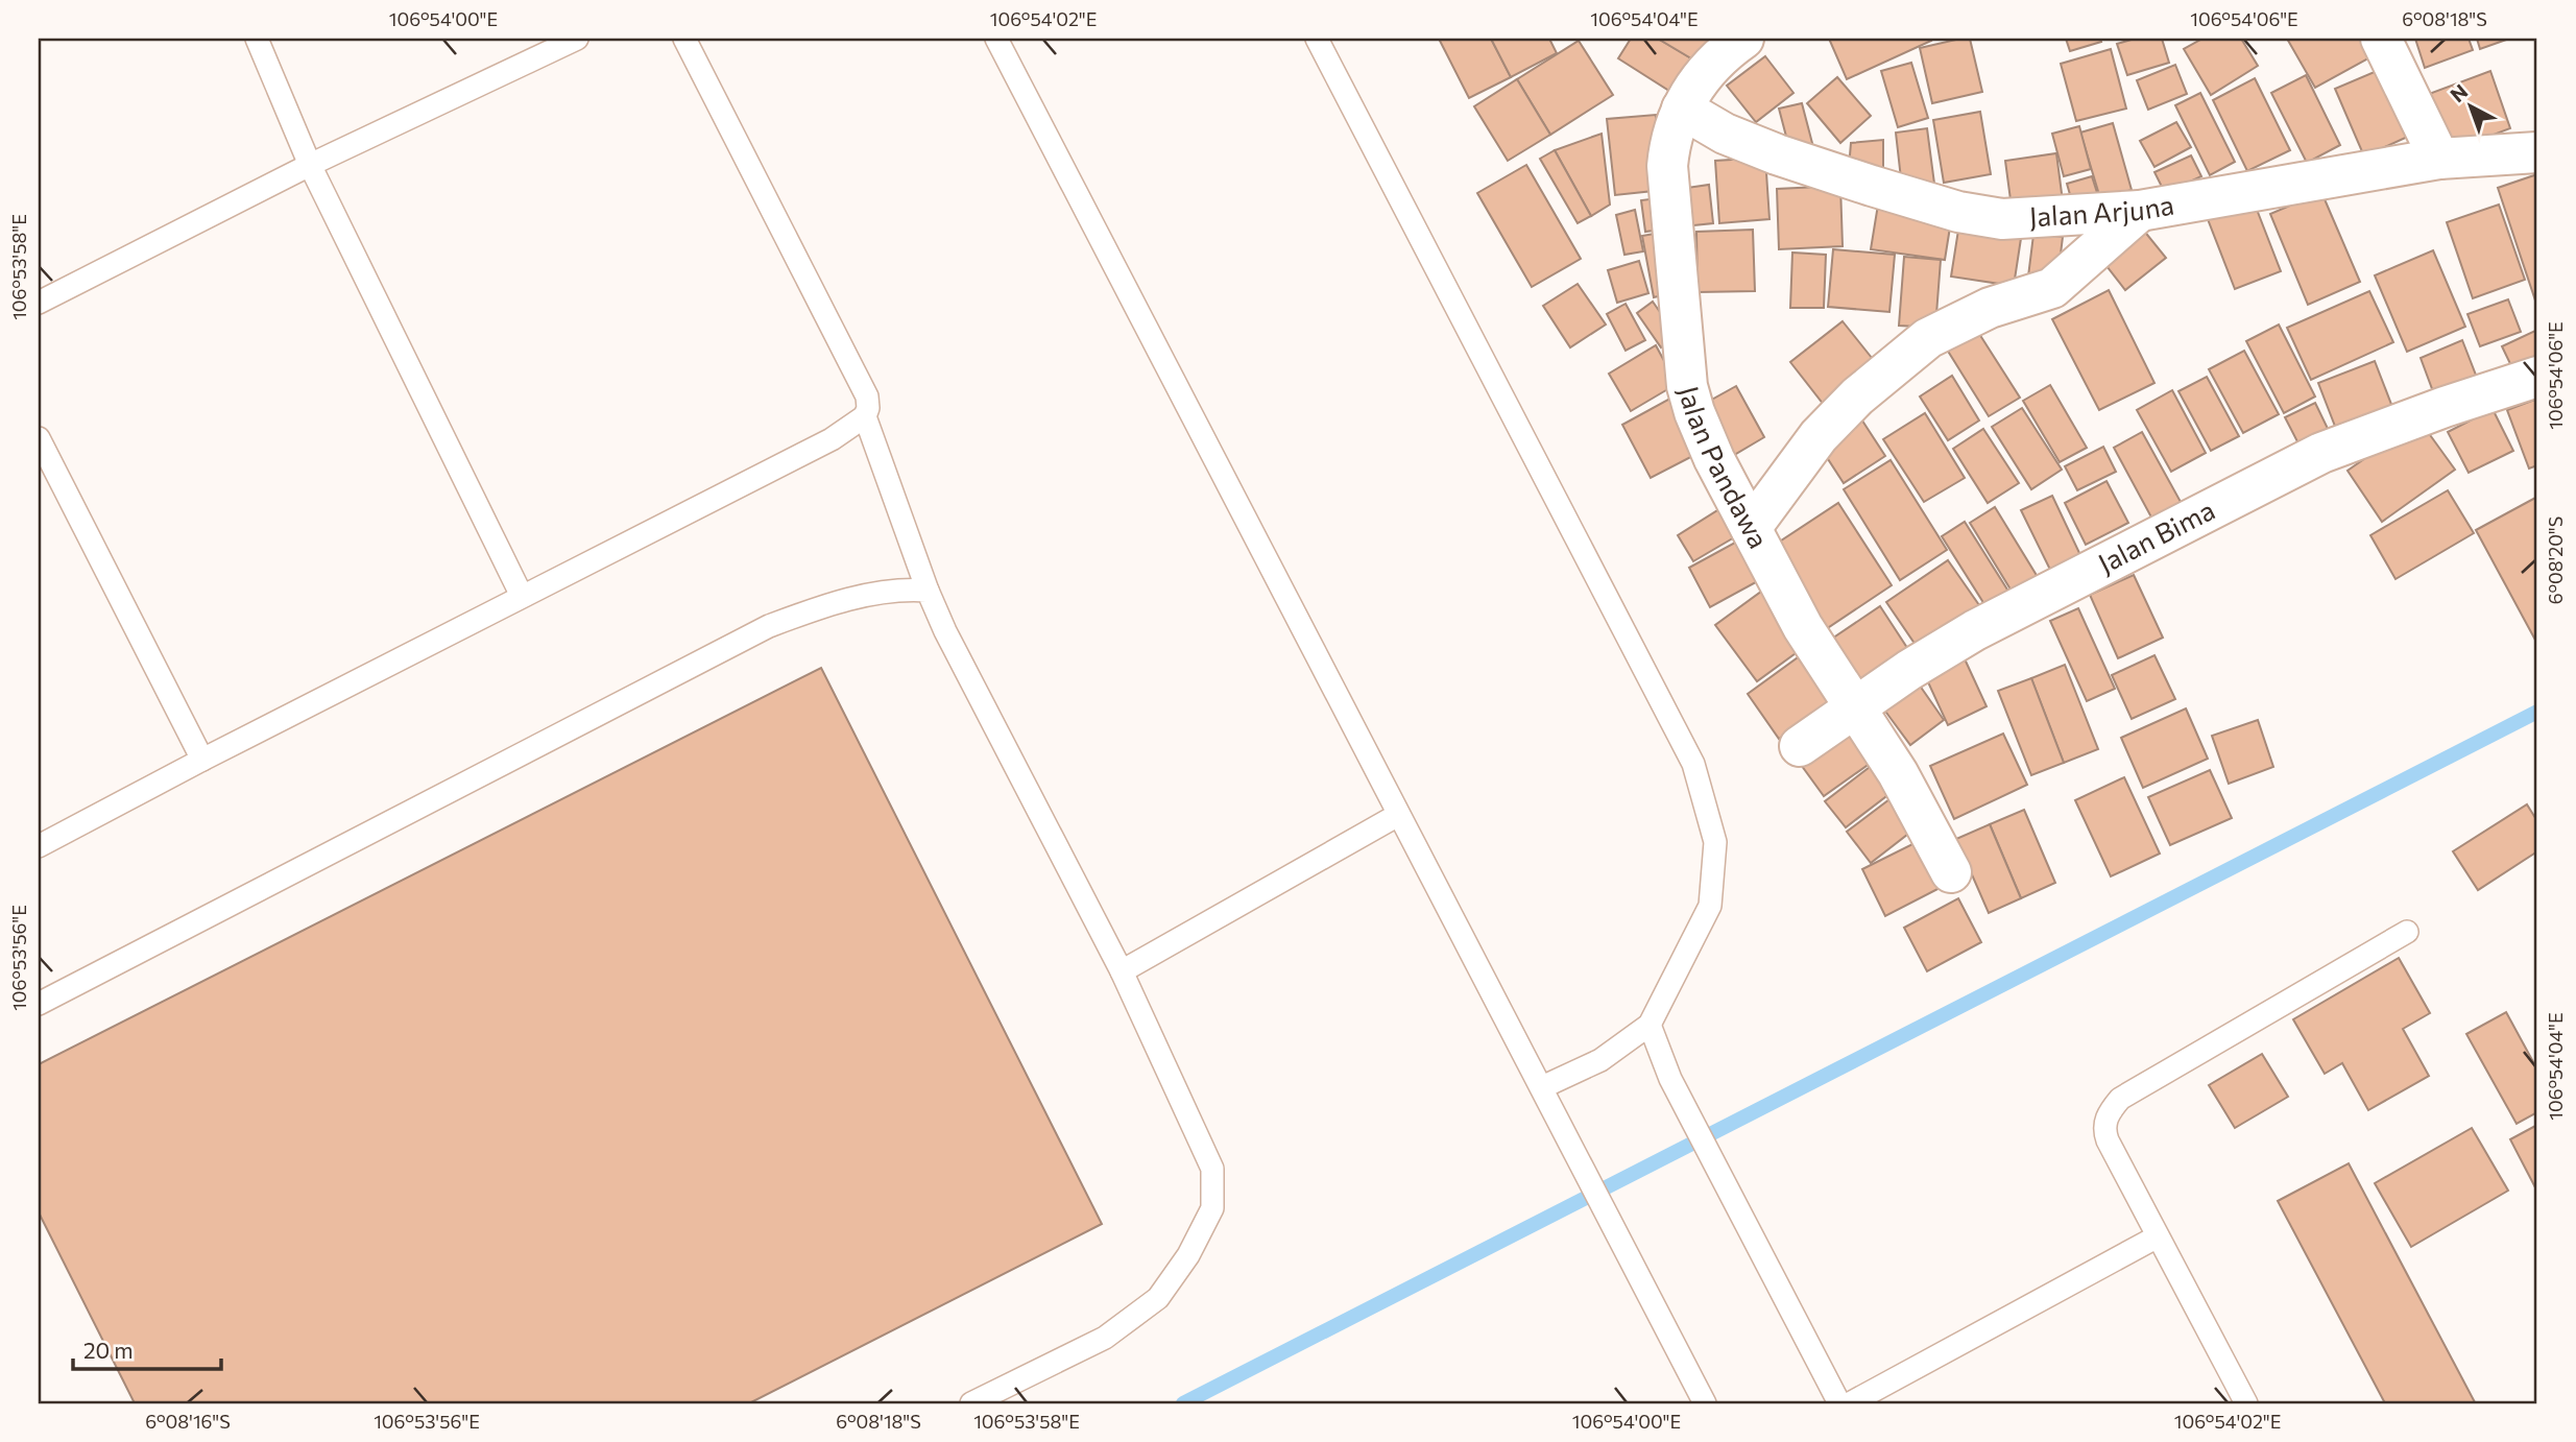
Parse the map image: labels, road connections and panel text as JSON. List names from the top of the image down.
{
  "streets": {
    "street": ["Jalan Arjuna", "Jalan Pandawa", "Jalan Bima"]
  },
  "crossings": [
    ["Jalan Arjuna", "Jalan Pandawa"],
    ["Jalan Pandawa", "Jalan Bima"]
  ],
  "scale_bar": "20 m",
  "north": "top left",
  "coordinates": [
    "106°54'00\"E",
    "106°54'02\"E",
    "106°54'04\"E",
    "106°54'06\"E",
    "6°08'18\"S",
    "106°53'58\"E",
    "6°08'20\"S",
    "106°53'56\"E",
    "6°08'16\"S"
  ]
}
